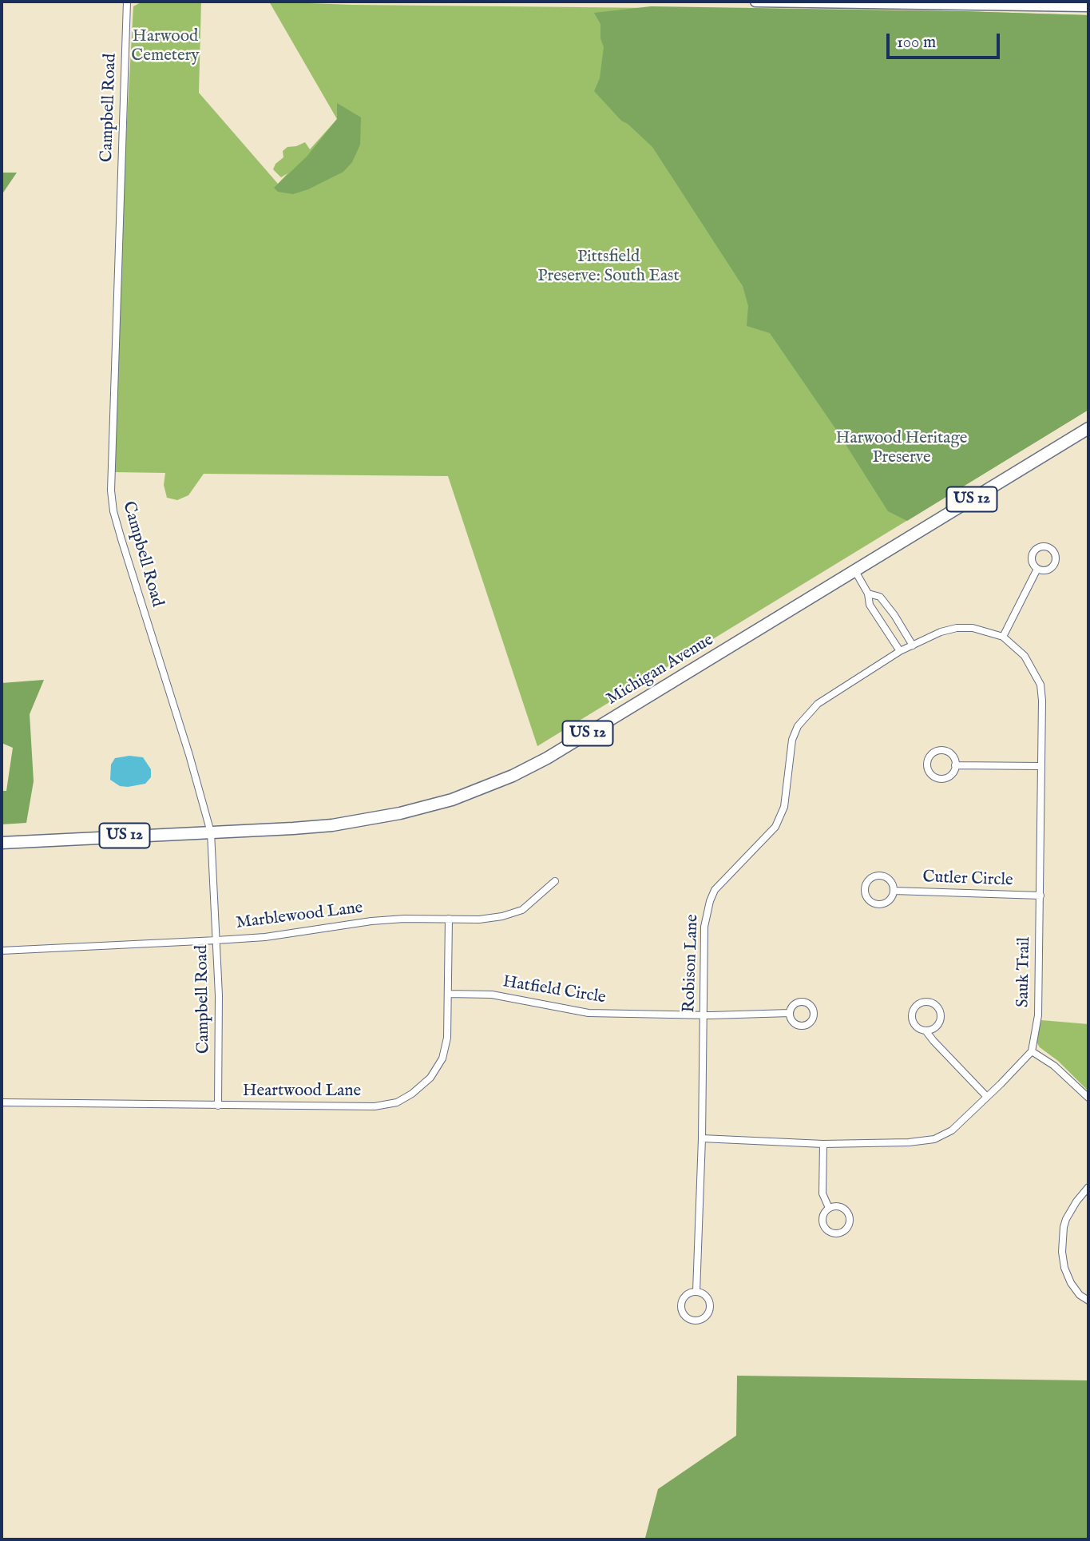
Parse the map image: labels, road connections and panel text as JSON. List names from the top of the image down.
{
  "streets": {
    "highway": ["US 12", "Michigan Avenue"],
    "street": [
      "Campbell Road",
      "Cutler Circle",
      "Marblewood Lane",
      "Robison Lane",
      "Sauk Trail",
      "Hatfield Circle",
      "Heartwood Lane"
    ]
  },
  "crossings": [
    ["Campbell Road", "US 12"],
    ["Campbell Road", "Michigan Avenue"],
    ["Campbell Road", "Marblewood Lane"],
    ["Campbell Road", "Heartwood Lane"],
    ["US 12", "Michigan Avenue"],
    ["Cutler Circle", "Sauk Trail"],
    ["Marblewood Lane", "Heartwood Lane"],
    ["Robison Lane", "Sauk Trail"],
    ["Robison Lane", "Hatfield Circle"],
    ["Hatfield Circle", "Heartwood Lane"]
  ],
  "parks": ["Harwood Cemetery", "Pittsfield Preserve: South East", "Harwood Heritage Preserve"],
  "scale_bar": "100 m"
}
